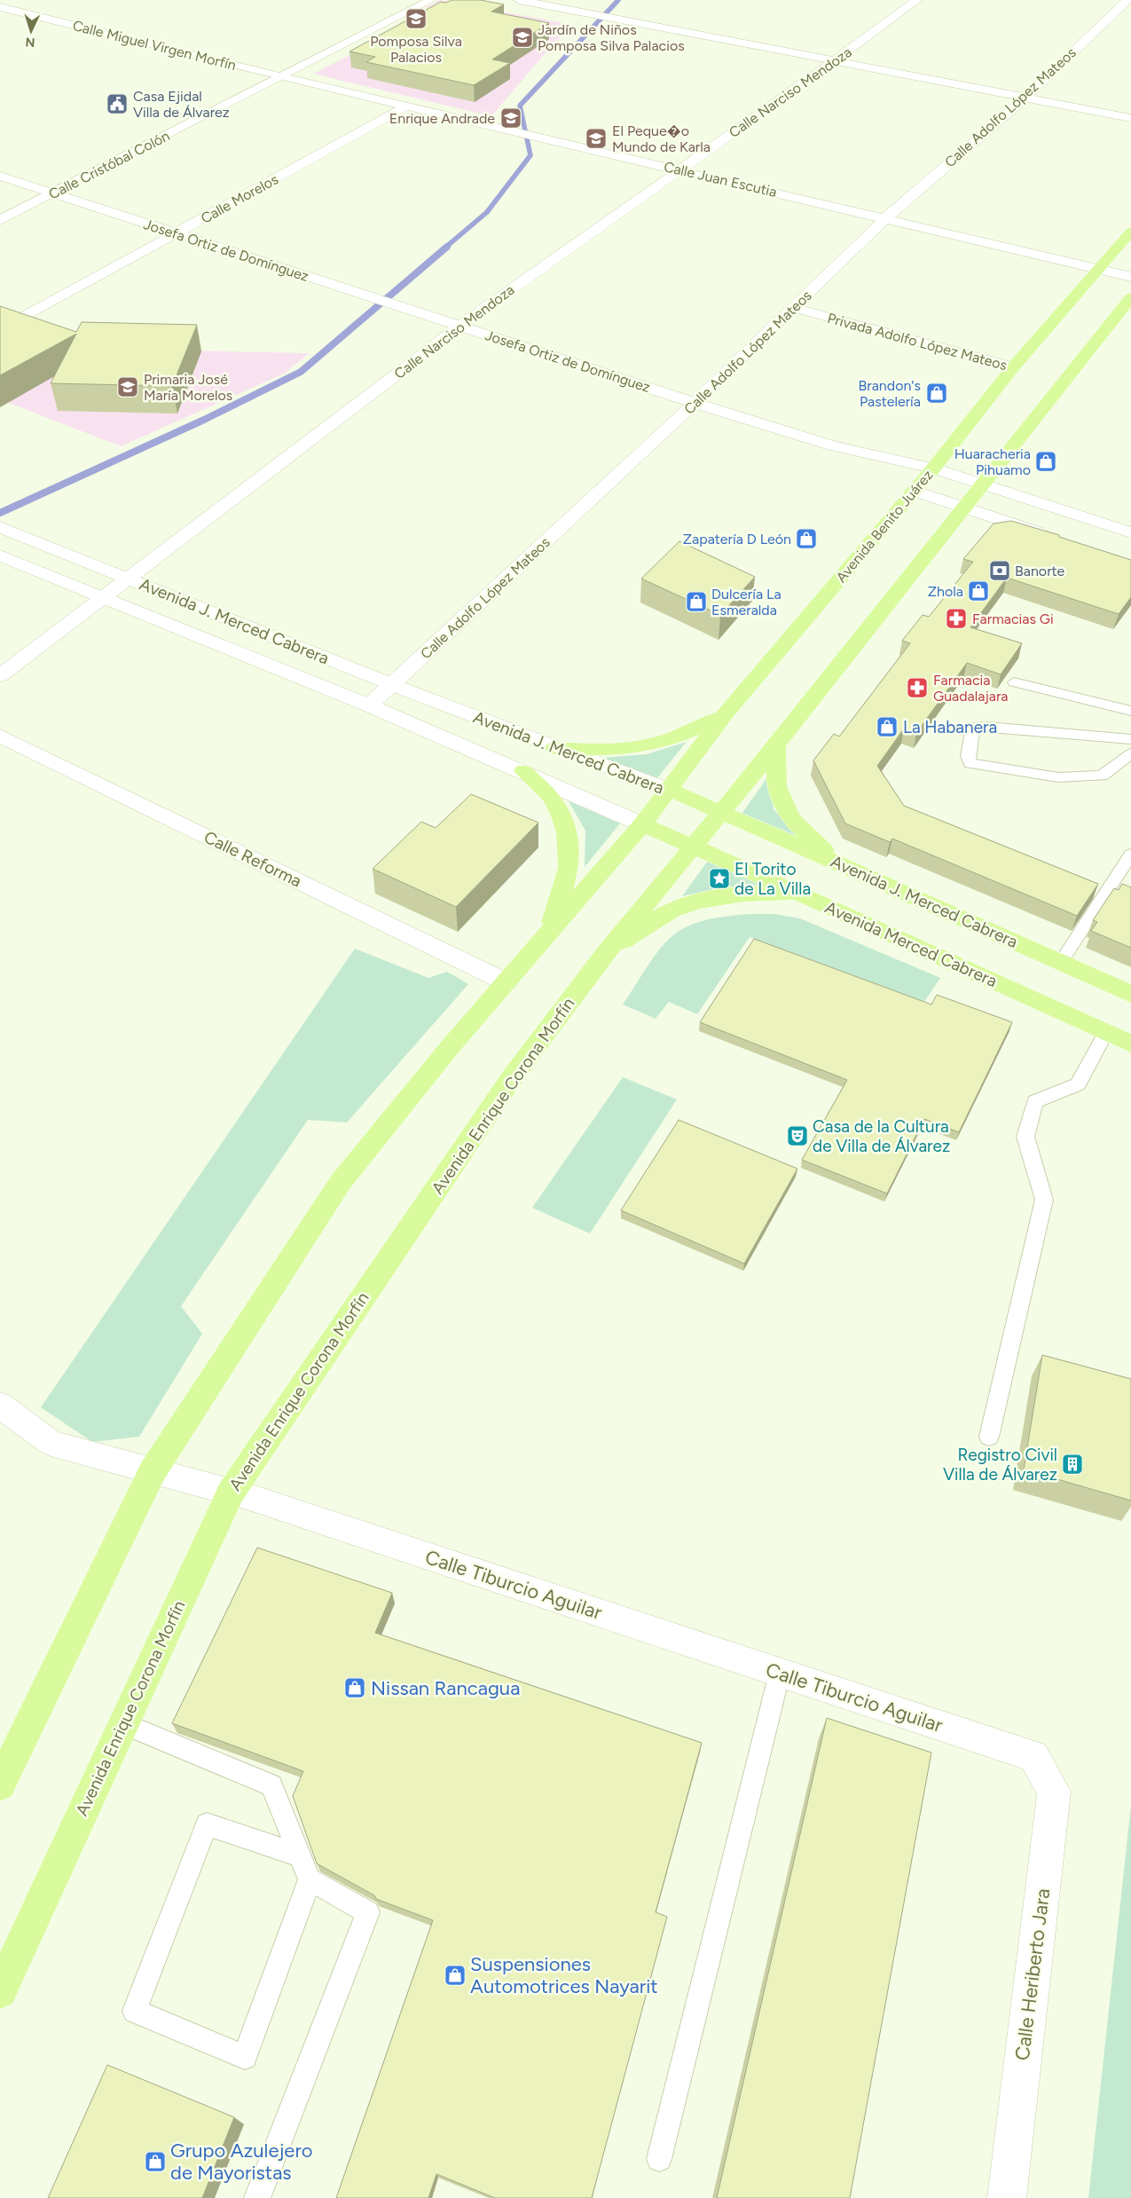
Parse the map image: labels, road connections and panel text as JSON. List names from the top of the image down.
{
  "streets": {
    "main road": [
      "Avenida Benito Juárez",
      "Avenida J. Merced Cabrera",
      "Avenida Merced Cabrera",
      "Avenida Enrique Corona Morfín"
    ],
    "street": [
      "Calle Miguel Virgen Morfín",
      "Calle Narciso Mendoza",
      "Calle Adolfo López Mateos",
      "Calle Cristóbal Colón",
      "Calle Juan Escutia",
      "Calle Morelos",
      "Josefa Ortiz de Domínguez",
      "Privada Adolfo López Mateos",
      "Calle Reforma",
      "Calle Tiburcio Aguilar",
      "Calle Heriberto Jara"
    ]
  },
  "crossings": [
    ["Calle Miguel Virgen Morfín", "Calle Cristóbal Colón"],
    ["Calle Miguel Virgen Morfín", "Calle Juan Escutia"],
    ["Calle Narciso Mendoza", "Calle Juan Escutia"],
    ["Calle Narciso Mendoza", "Josefa Ortiz de Domínguez"],
    ["Calle Narciso Mendoza", "Avenida J. Merced Cabrera"],
    ["Calle Adolfo López Mateos", "Calle Juan Escutia"],
    ["Calle Adolfo López Mateos", "Josefa Ortiz de Domínguez"],
    ["Calle Adolfo López Mateos", "Privada Adolfo López Mateos"],
    ["Calle Adolfo López Mateos", "Avenida J. Merced Cabrera"],
    ["Calle Cristóbal Colón", "Calle Juan Escutia"],
    ["Calle Cristóbal Colón", "Josefa Ortiz de Domínguez"],
    ["Calle Juan Escutia", "Calle Morelos"],
    ["Calle Juan Escutia", "Avenida Benito Juárez"],
    ["Calle Morelos", "Josefa Ortiz de Domínguez"],
    ["Josefa Ortiz de Domínguez", "Avenida Benito Juárez"],
    ["Privada Adolfo López Mateos", "Avenida Benito Juárez"],
    ["Avenida Benito Juárez", "Avenida J. Merced Cabrera"],
    ["Avenida Benito Juárez", "Avenida Merced Cabrera"],
    ["Avenida J. Merced Cabrera", "Avenida Merced Cabrera"],
    ["Avenida Merced Cabrera", "Avenida Enrique Corona Morfín"],
    ["Avenida Enrique Corona Morfín", "Calle Tiburcio Aguilar"],
    ["Calle Tiburcio Aguilar", "Calle Heriberto Jara"]
  ],
  "places": {
    "school or university": [
      "Pomposa Silva Palacios",
      "Jardín de Niños Pomposa Silva Palacios",
      "Enrique Andrade",
      "El Peque�o Mundo de Karla",
      "Primaria José María Morelos"
    ],
    "public building": ["Casa Ejidal Villa de Álvarez"],
    "shop": [
      "Brandon's Pastelería",
      "Huaracheria Pihuamo",
      "Zapatería D León",
      "Zhola",
      "Dulcería La Esmeralda",
      "La Habanera",
      "Nissan Rancagua",
      "Suspensiones Automotrices Nayarit",
      "Grupo Azulejero de Mayoristas"
    ],
    "bank": ["Banorte"],
    "pharmacy": ["Farmacias Gi", "Farmacia Guadalajara"],
    "place": ["El Torito de La Villa"],
    "theatre": ["Casa de la Cultura de Villa de Álvarez"],
    "building": ["Registro Civil Villa de Álvarez"]
  },
  "north": "bottom"
}
